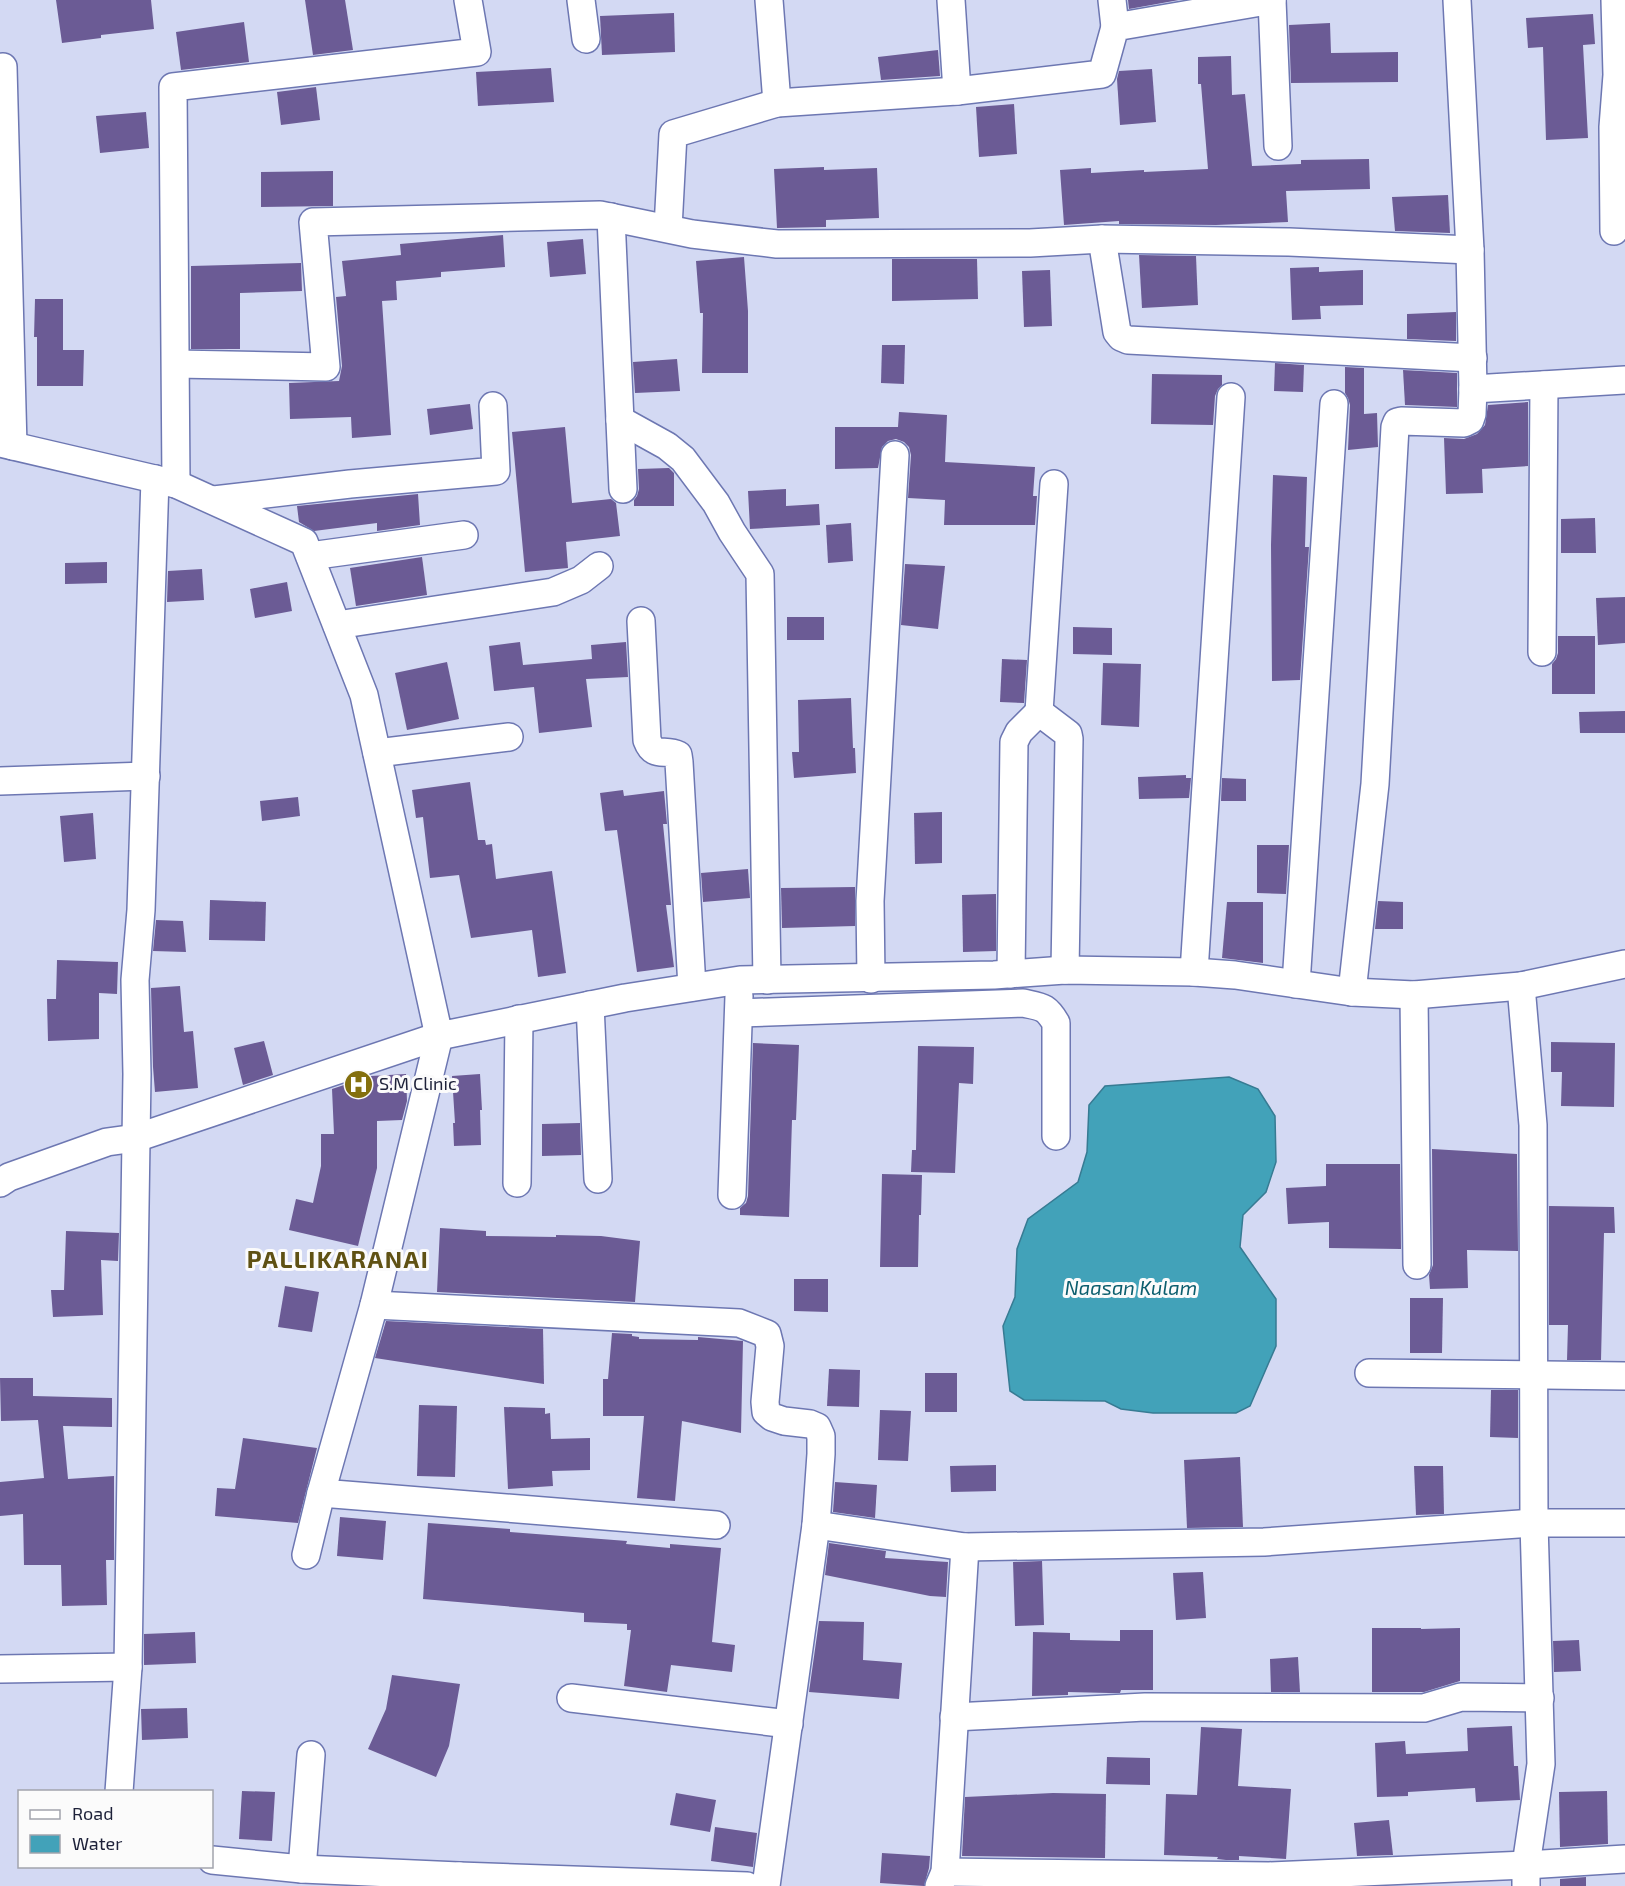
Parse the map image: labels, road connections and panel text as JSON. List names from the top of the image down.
{
  "districts": ["PALLIKARANAI"],
  "water": ["Naasan Kulam"],
  "places": {
    "hospital": ["S.M Clinic"]
  },
  "legend": ["Road", "Water"]
}
